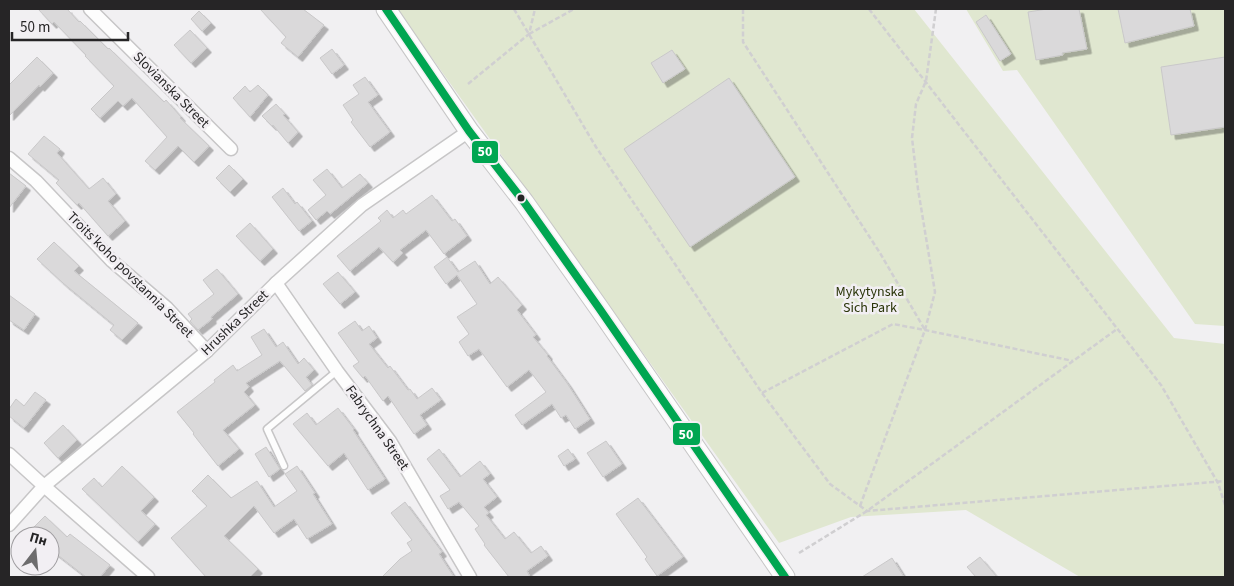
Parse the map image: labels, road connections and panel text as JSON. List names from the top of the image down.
{
  "streets": {
    "street": [
      "Slovianska Street",
      "Troits'koho povstannia Street",
      "Hrushka Street",
      "Fabrychna Street"
    ]
  },
  "crossings": [
    ["Troits'koho povstannia Street", "Hrushka Street"],
    ["Hrushka Street", "Fabrychna Street"]
  ],
  "parks": ["Mykytynska Sich Park"],
  "lines": ["transit line 50"],
  "scale_bar": "50 m",
  "north": "top"
}
